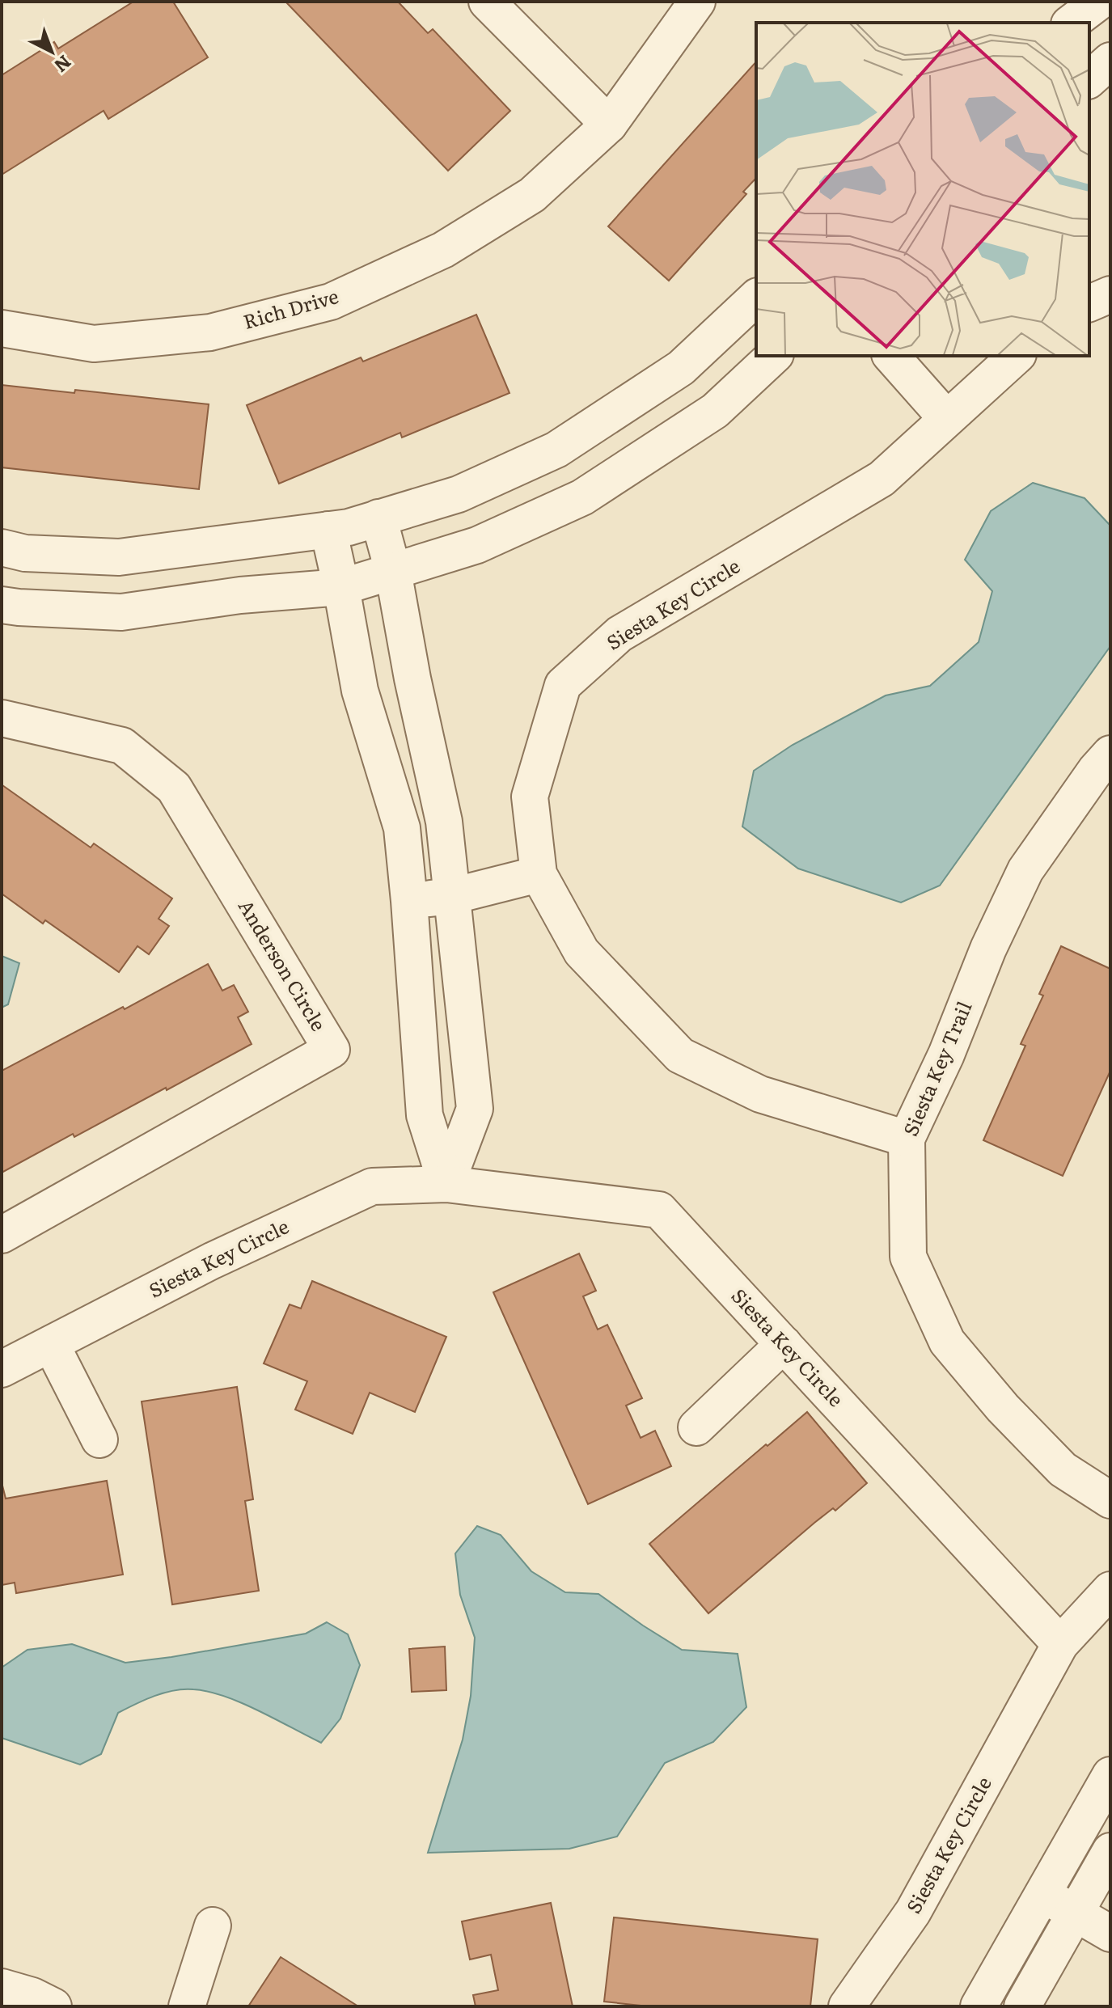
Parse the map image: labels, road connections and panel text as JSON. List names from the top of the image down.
{
  "streets": {
    "street": [
      "Rich Drive",
      "Siesta Key Circle",
      "Anderson Circle",
      "Siesta Key Trail"
    ]
  },
  "crossings": [
    ["Siesta Key Circle", "Siesta Key Trail"]
  ],
  "north": "bottom right"
}
